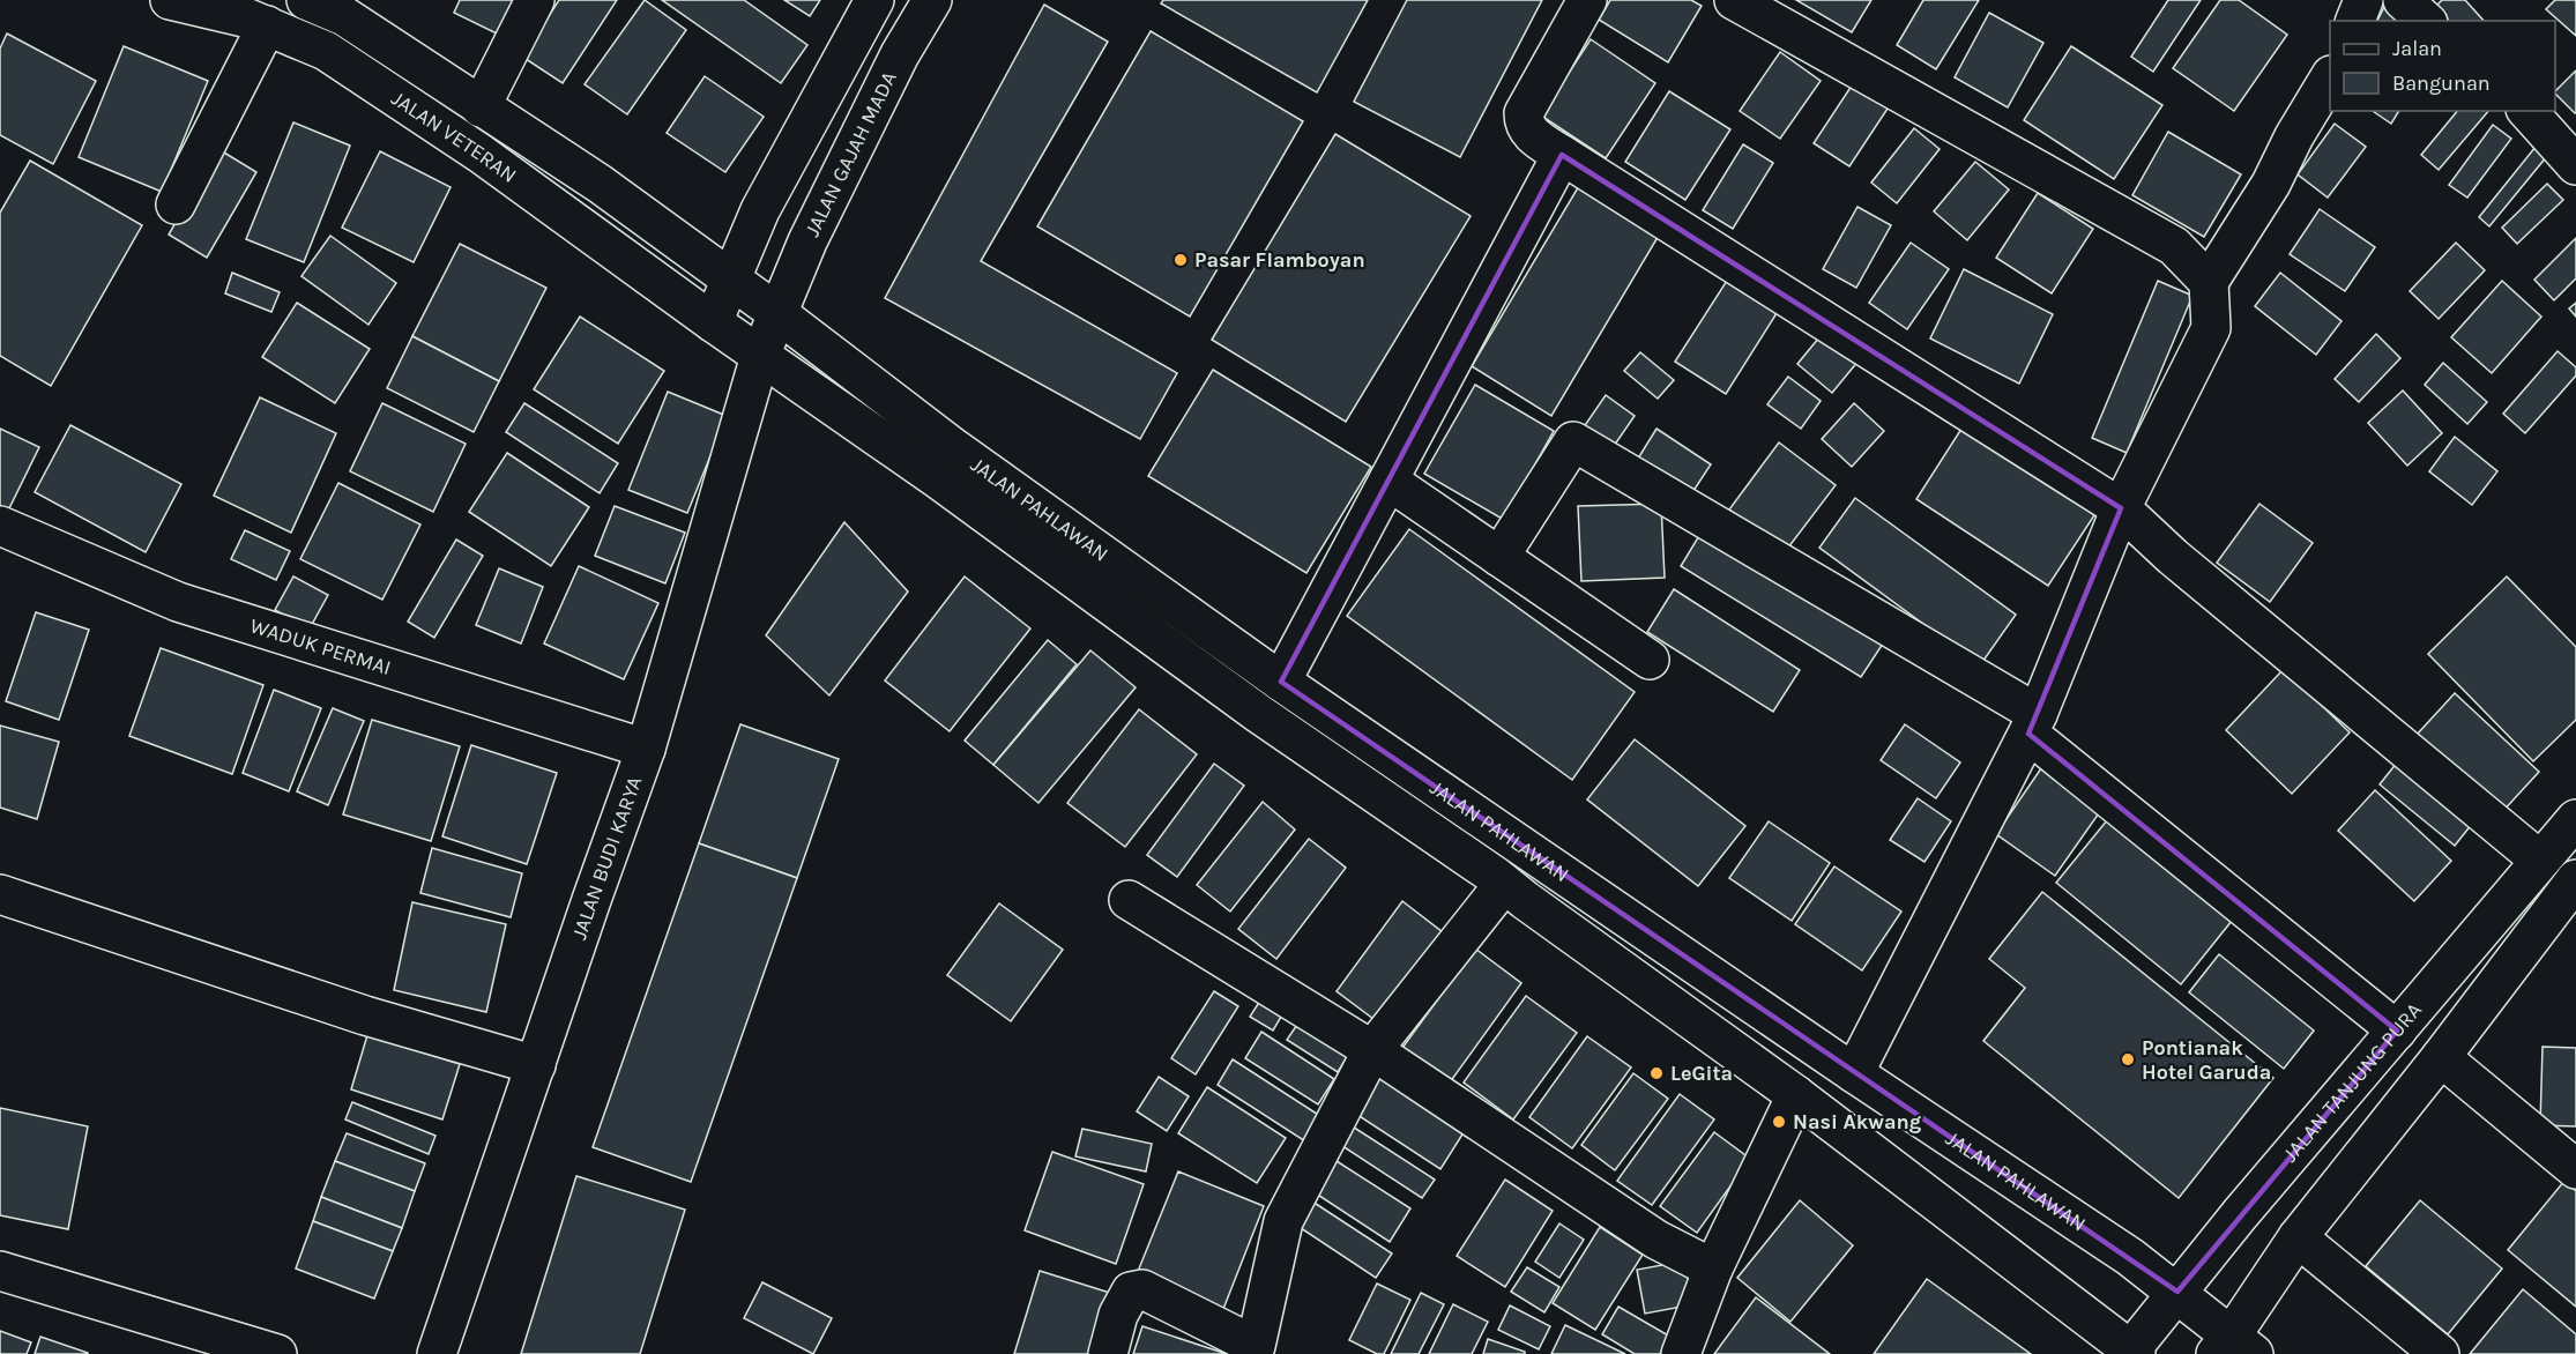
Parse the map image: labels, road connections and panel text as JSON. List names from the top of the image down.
{
  "streets": {
    "main road": [
      "JALAN VETERAN",
      "JALAN GAJAH MADA",
      "JALAN PAHLAWAN",
      "WADUK PERMAI",
      "JALAN BUDI KARYA",
      "JALAN TANJUNG PURA"
    ]
  },
  "crossings": [
    ["JALAN VETERAN", "JALAN GAJAH MADA"],
    ["JALAN VETERAN", "JALAN PAHLAWAN"],
    ["JALAN VETERAN", "JALAN BUDI KARYA"],
    ["JALAN GAJAH MADA", "JALAN PAHLAWAN"],
    ["JALAN GAJAH MADA", "JALAN BUDI KARYA"],
    ["JALAN PAHLAWAN", "JALAN BUDI KARYA"],
    ["JALAN PAHLAWAN", "JALAN TANJUNG PURA"],
    ["WADUK PERMAI", "JALAN BUDI KARYA"]
  ],
  "places": [
    "Pasar Flamboyan",
    "Pontianak Hotel Garuda",
    "LeGita",
    "Nasi Akwang"
  ],
  "legend": ["Jalan", "Bangunan"]
}
